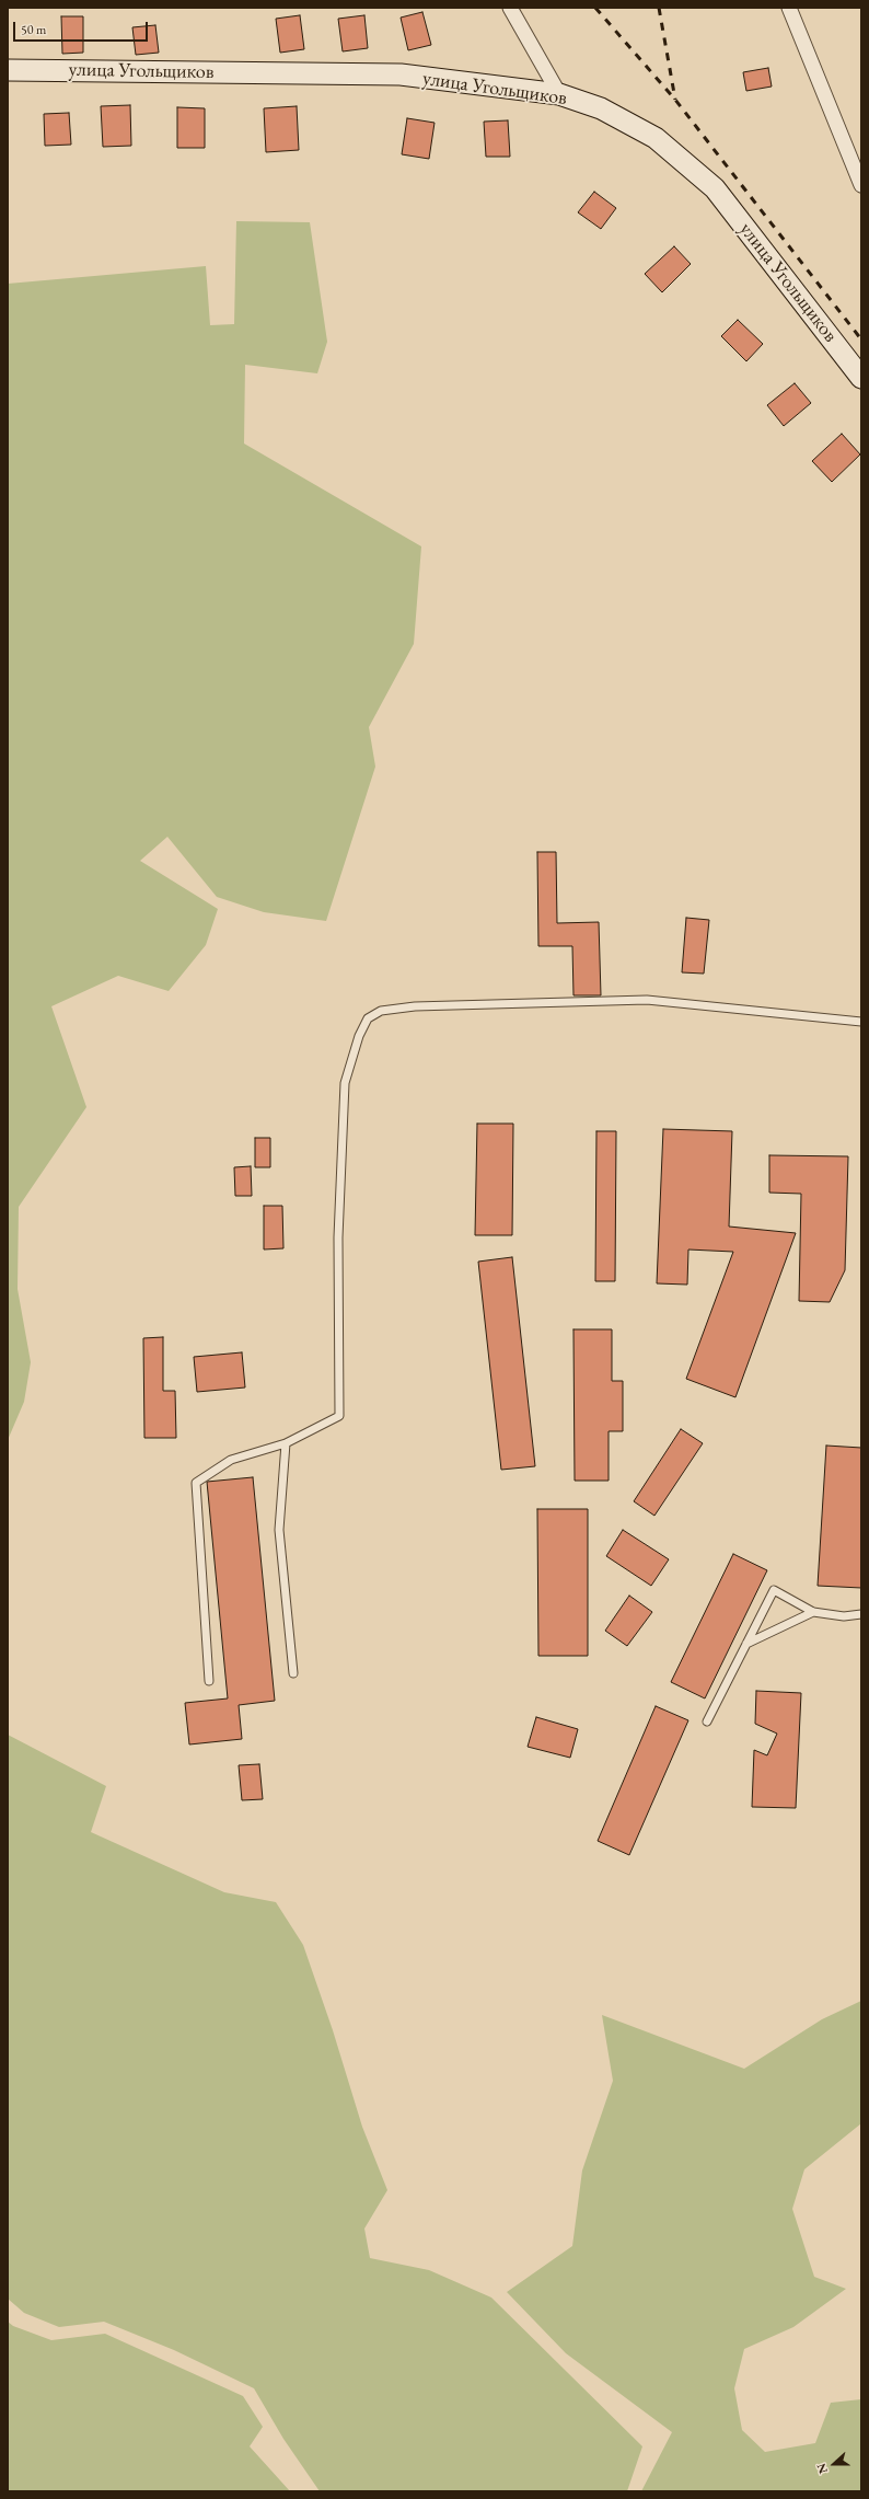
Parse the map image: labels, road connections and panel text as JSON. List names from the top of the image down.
{
  "streets": {
    "street": ["улица Угольщиков"]
  },
  "scale_bar": "50 m",
  "north": "left"
}
